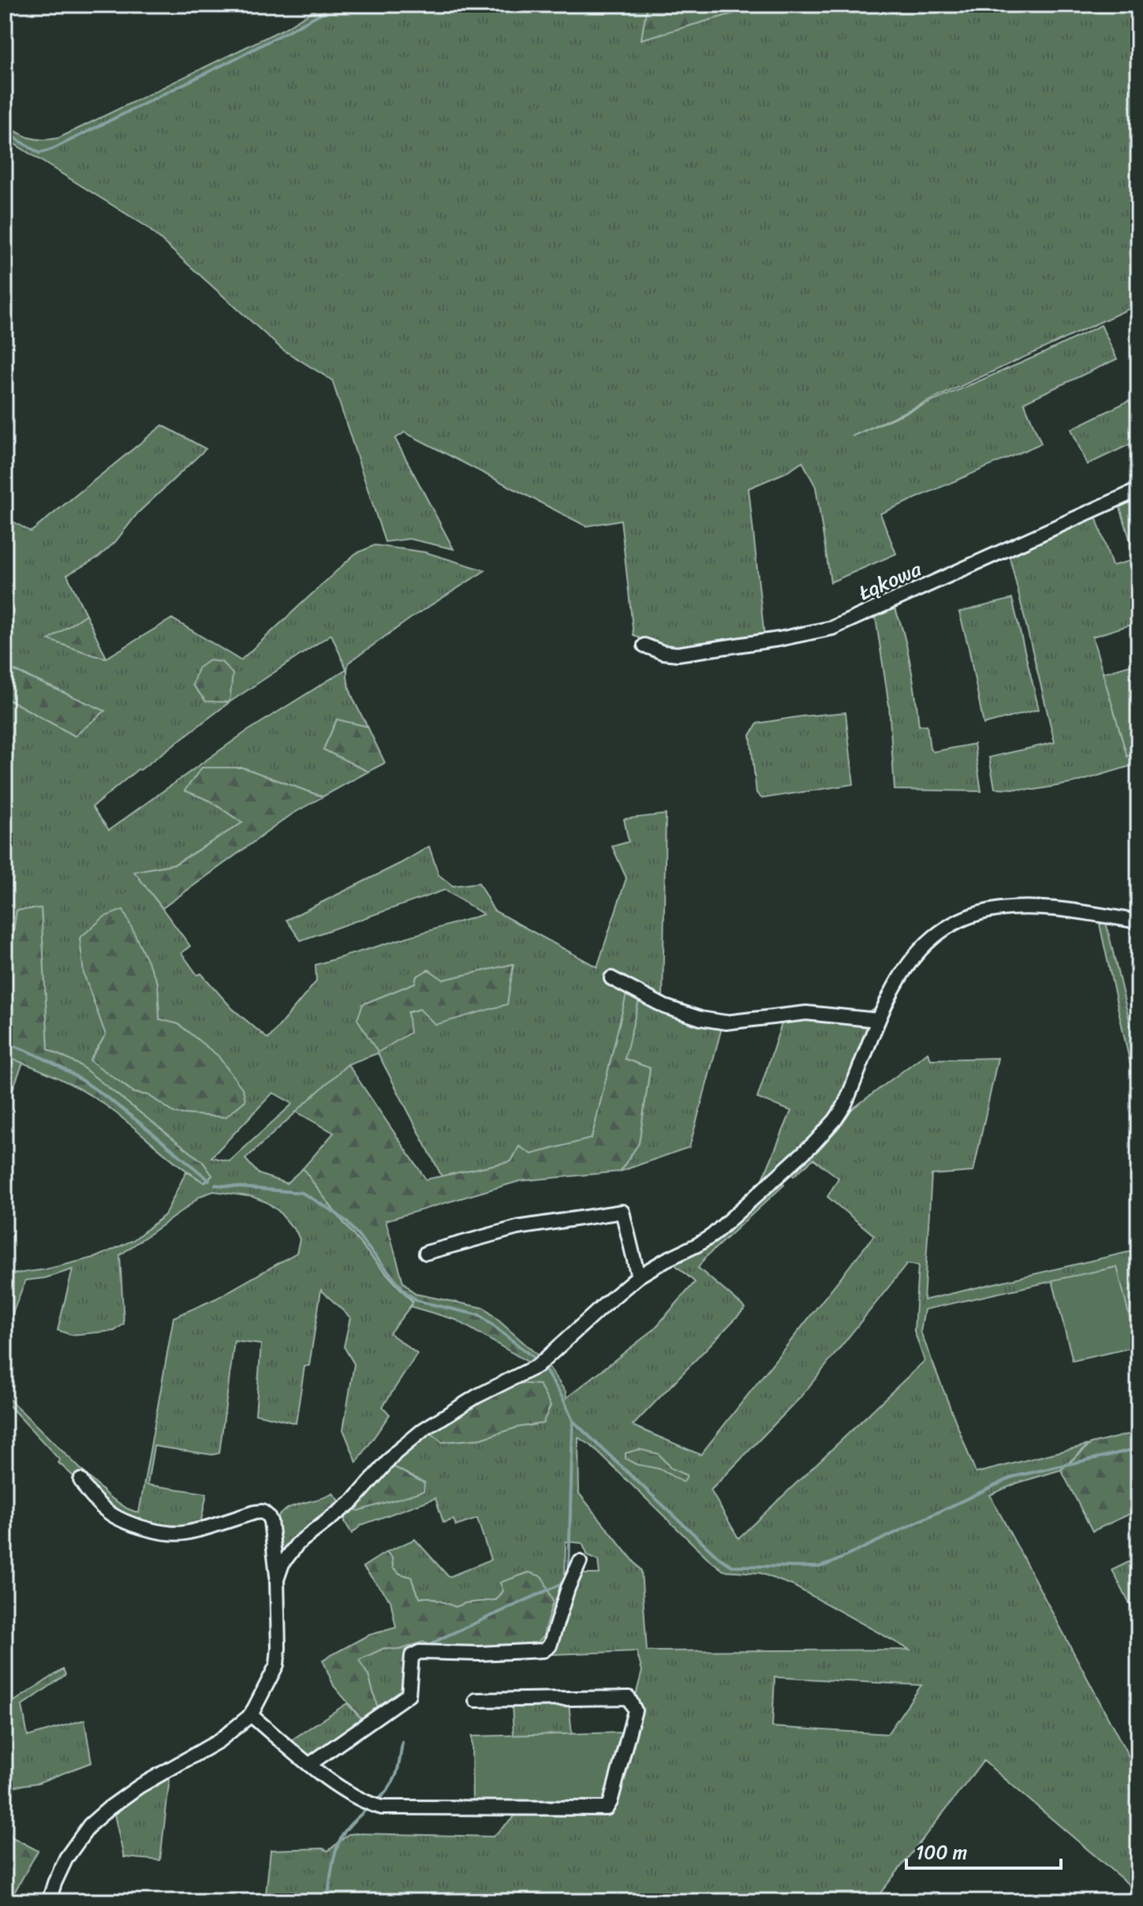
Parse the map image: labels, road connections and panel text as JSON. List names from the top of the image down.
{
  "streets": {
    "street": ["Łąkowa"]
  },
  "scale_bar": "100 m"
}
